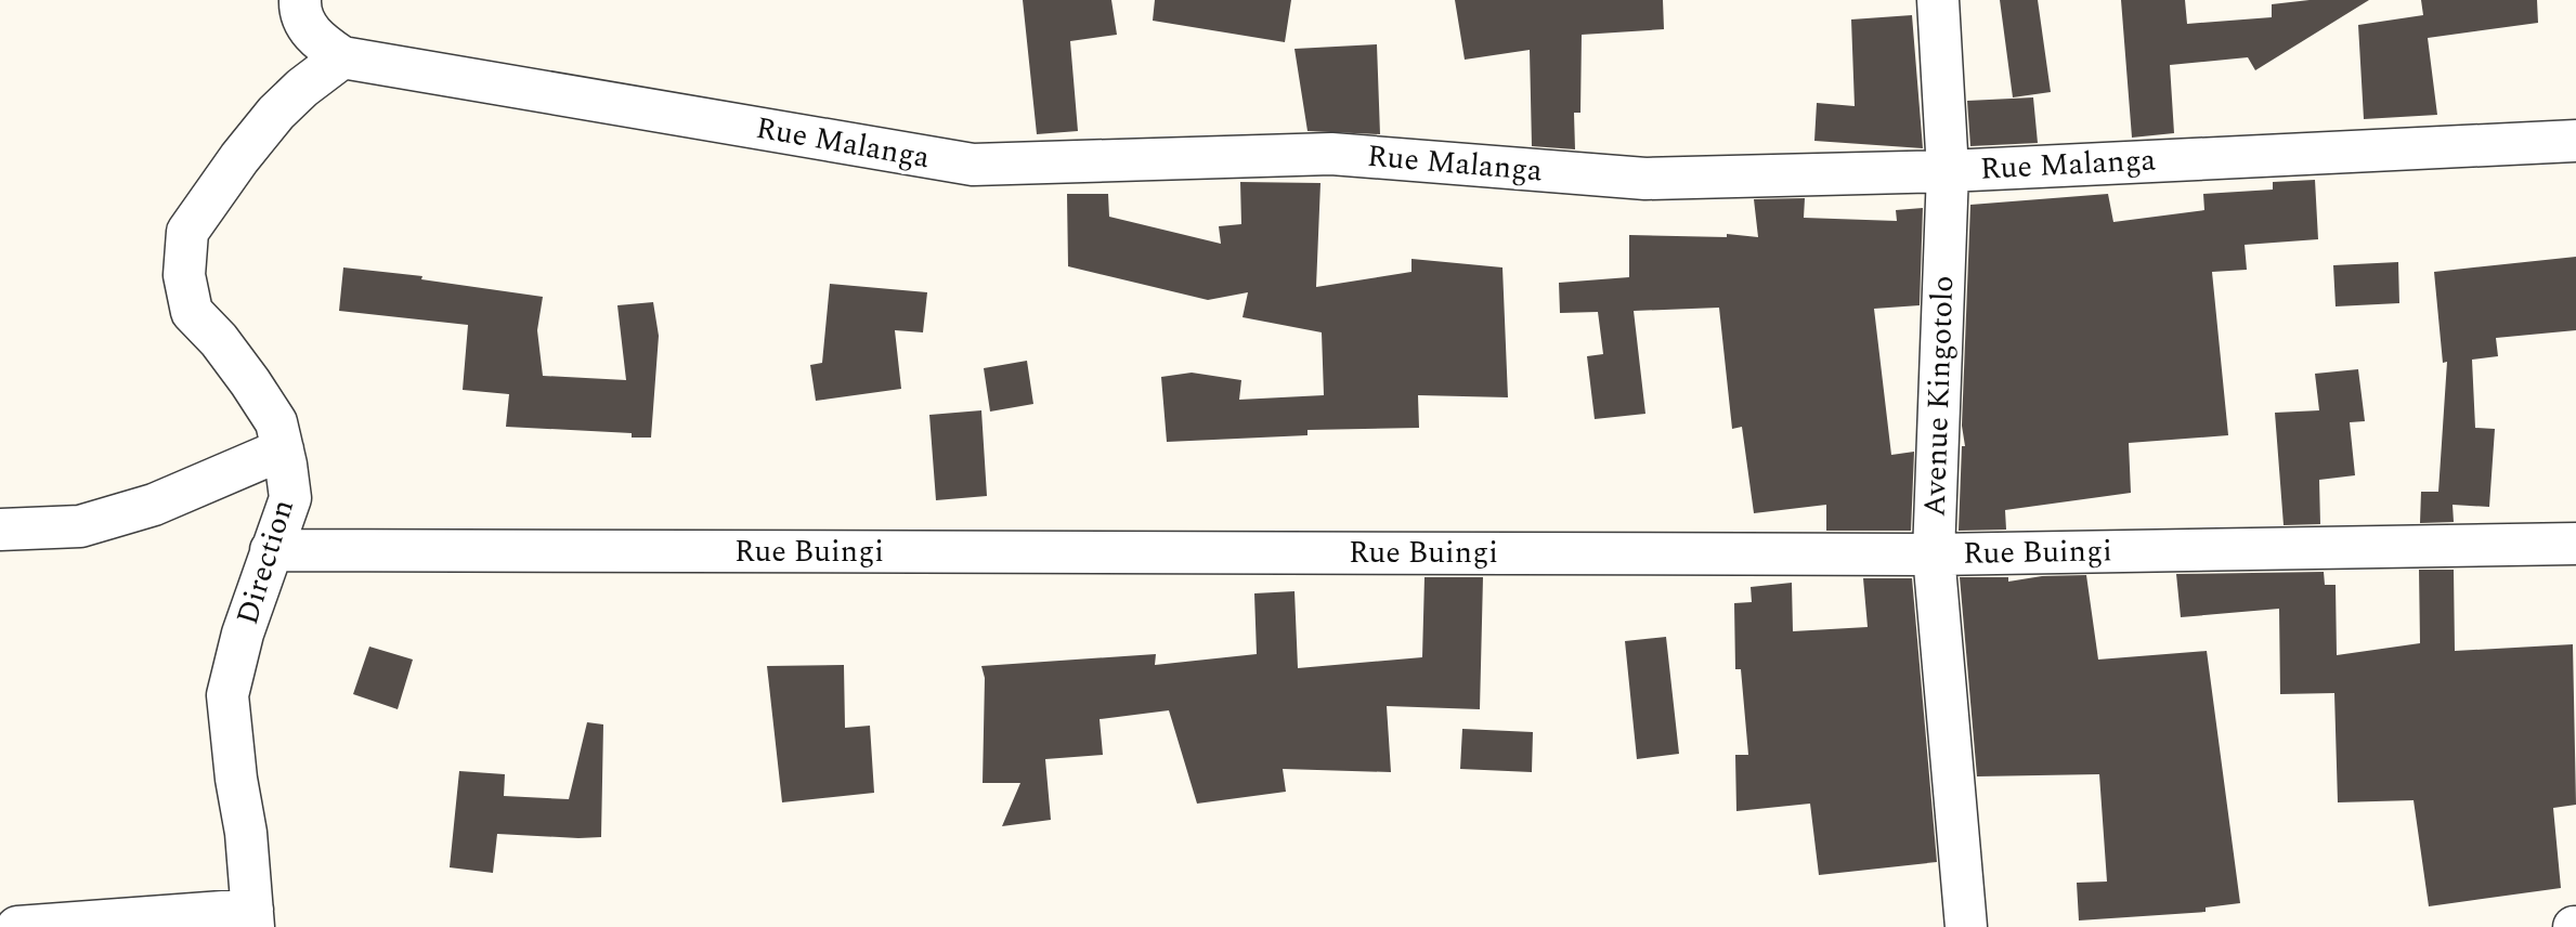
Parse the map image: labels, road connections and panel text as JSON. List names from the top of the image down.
{
  "streets": {
    "street": [
      "Rue Malanga",
      "Avenue Kingotolo",
      "Rue Buingi",
      "Direction"
    ]
  },
  "crossings": [
    ["Rue Malanga", "Avenue Kingotolo"],
    ["Rue Malanga", "Direction"],
    ["Avenue Kingotolo", "Rue Buingi"],
    ["Rue Buingi", "Direction"]
  ]
}
